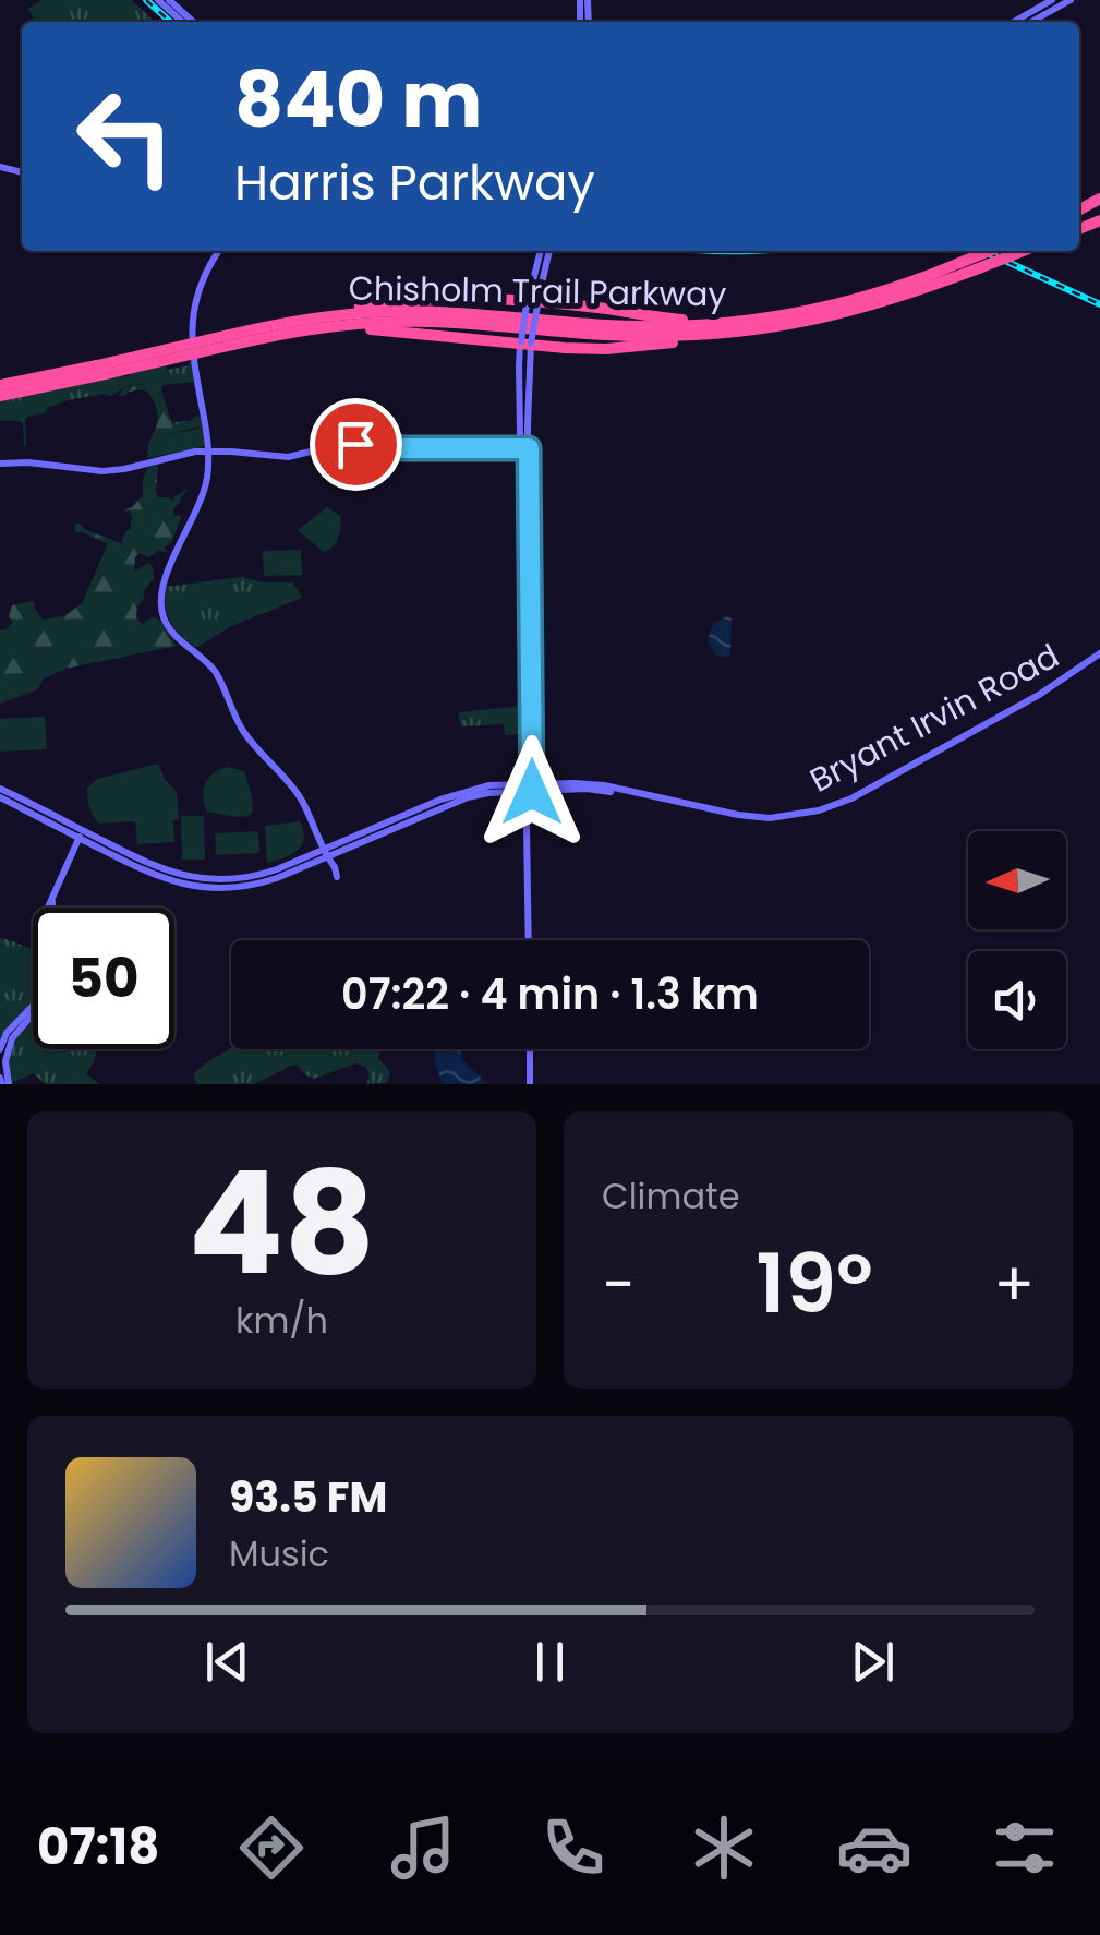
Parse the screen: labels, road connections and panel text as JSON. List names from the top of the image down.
{
  "streets": {
    "highway": ["Chisholm Trail Parkway"],
    "street": ["Bryant Irvin Road"]
  },
  "north": "left",
  "page": {
    "turn": ["840 m", "Harris Parkway"],
    "limit": "50",
    "trip": "07:22 · 4 min · 1.3 km",
    "tile": [
      ["48", "km/h"],
      "Climate"
    ],
    "heat": ["−", "19°", "+"],
    "song": ["93.5 FM", "Music"],
    "tabs": "07:18"
  }
}
